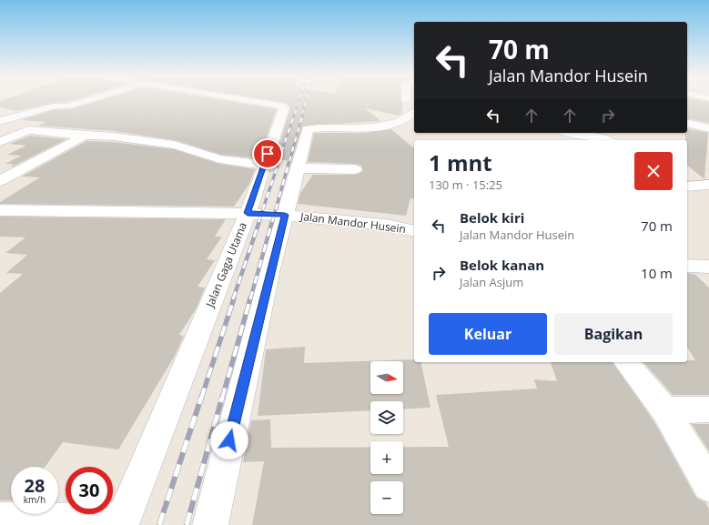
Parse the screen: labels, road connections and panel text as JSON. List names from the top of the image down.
{
  "streets": {
    "street": ["Jalan Mandor Husein", "Jalan Gaga Utama"]
  },
  "crossings": [
    ["Jalan Mandor Husein", "Jalan Gaga Utama"]
  ],
  "north": "right",
  "page": {
    "turn": ["70 m", "Jalan Mandor Husein"],
    "heading": ["1 mnt", "130 m · 15:25"],
    "list": [
      {
        "name": "Belok kiri",
        "note": "Jalan Mandor Husein",
        "value": "70 m"
      },
      {
        "name": "Belok kanan",
        "note": "Jalan Asjum",
        "value": "10 m"
      }
    ],
    "buttons": ["Keluar", "Bagikan"],
    "map_buttons": ["+", "−"],
    "speed": "28 km/h",
    "limit": "30"
  }
}
